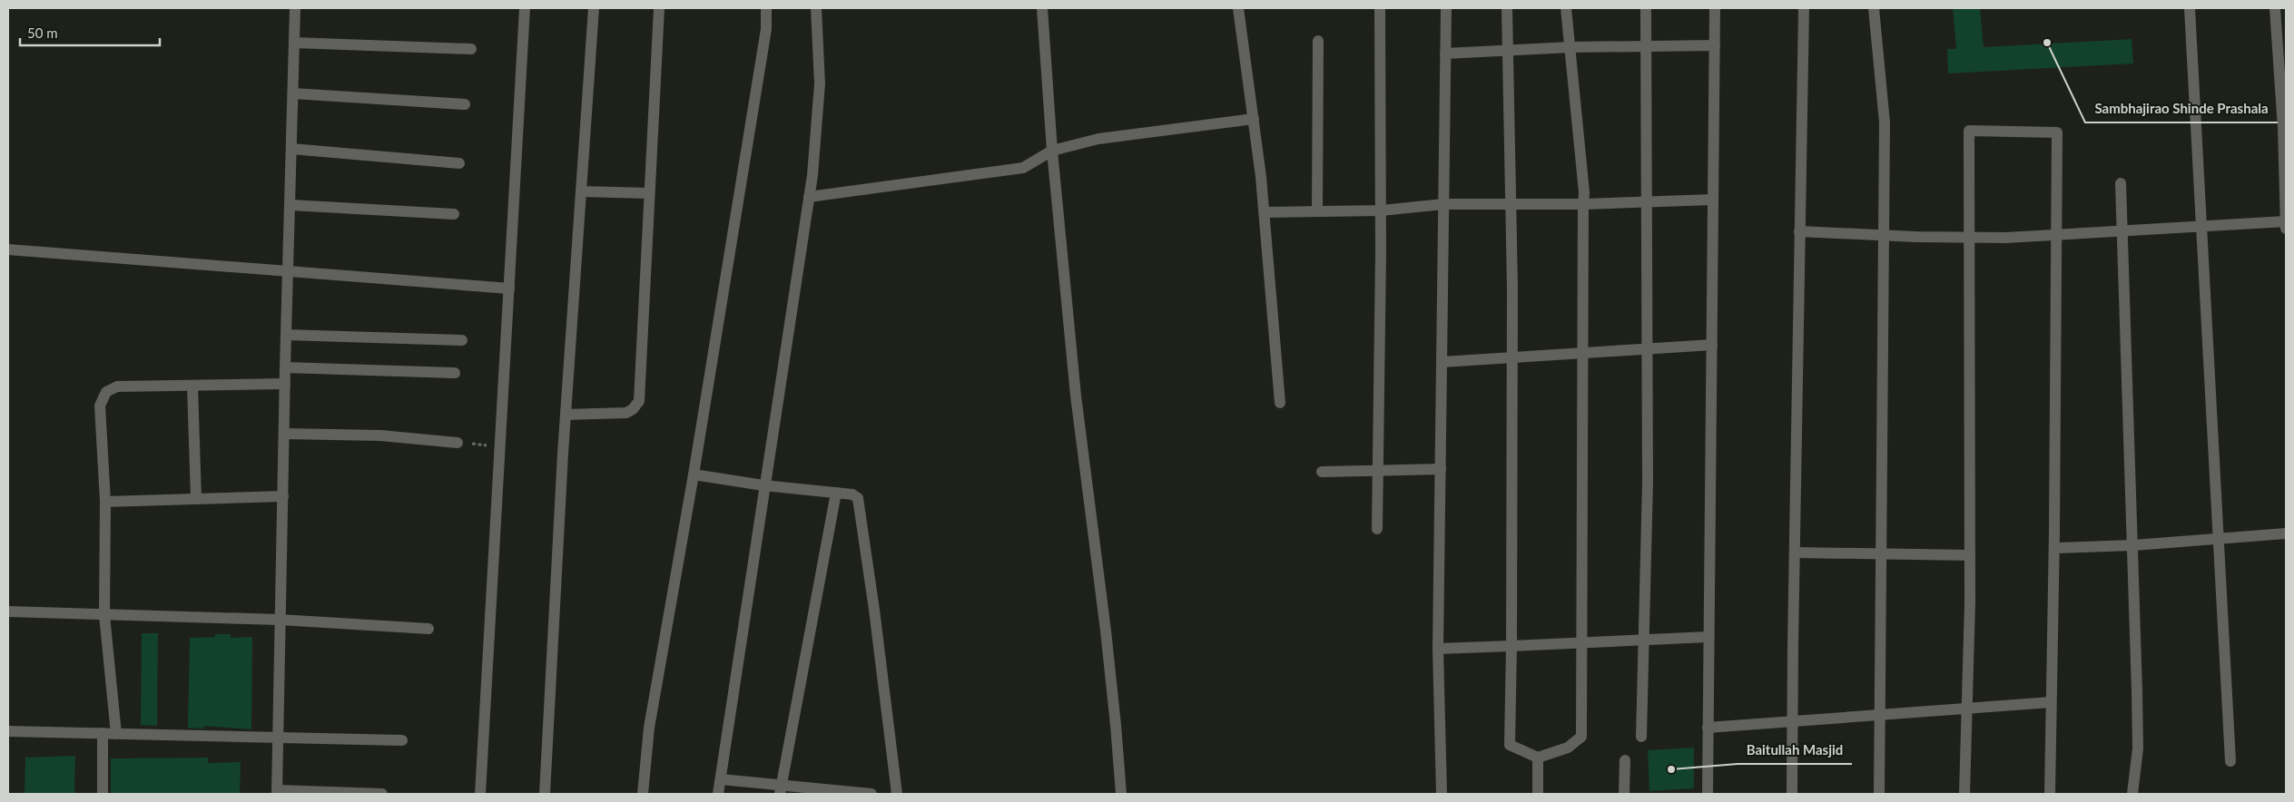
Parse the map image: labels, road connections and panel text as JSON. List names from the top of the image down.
{
  "places": ["Sambhajirao Shinde Prashala", "Baitullah Masjid"],
  "scale_bar": "50 m"
}
